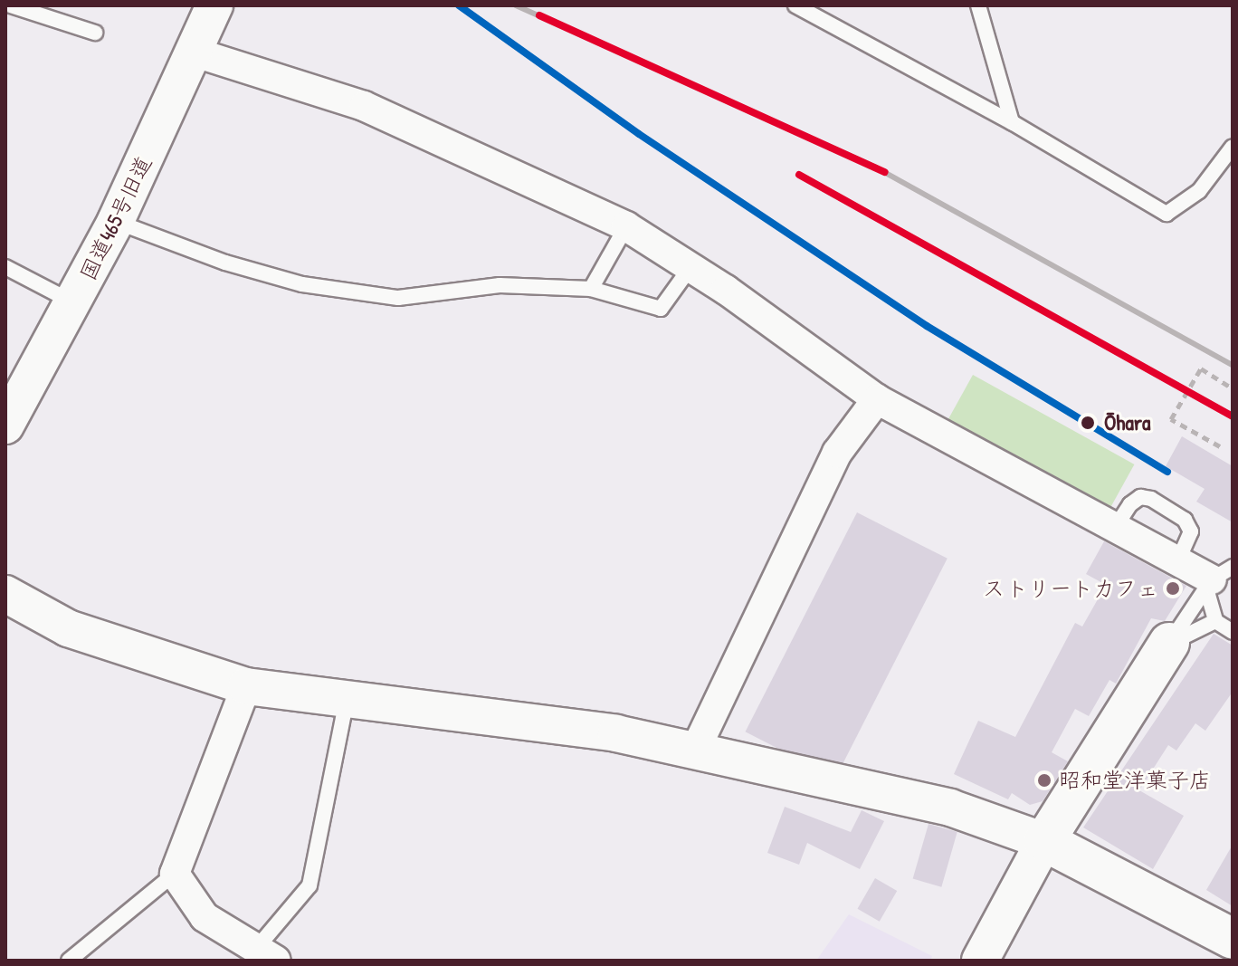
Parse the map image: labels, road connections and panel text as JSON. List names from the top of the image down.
{
  "streets": {
    "street": ["国道465号旧道"]
  },
  "places": ["Ōhara", "ストリートカフェ", "昭和堂洋菓子店"]
}
